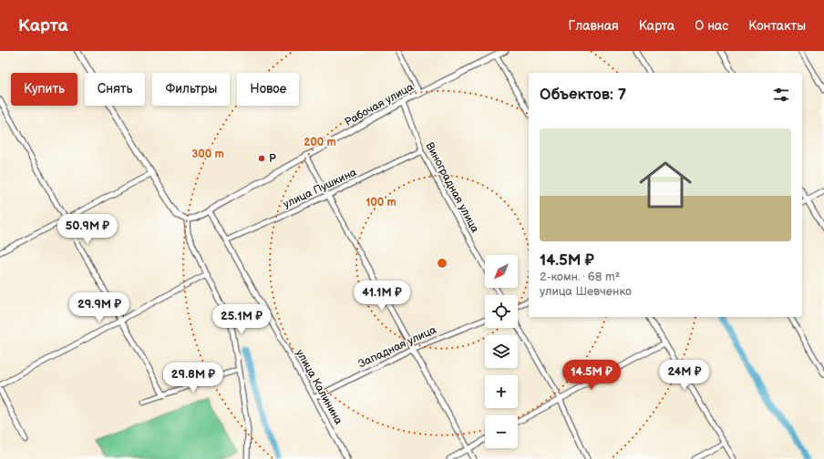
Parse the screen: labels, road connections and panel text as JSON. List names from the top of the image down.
{
  "streets": {
    "street": [
      "Рабочая улица",
      "Виноградная улица",
      "улица Пушкина",
      "Западная улица",
      "улица Калинина"
    ]
  },
  "crossings": [
    ["Рабочая улица", "Виноградная улица"],
    ["Рабочая улица", "улица Калинина"],
    ["Виноградная улица", "улица Пушкина"],
    ["улица Пушкина", "улица Калинина"],
    ["Западная улица", "улица Калинина"]
  ],
  "places": ["Р"],
  "north": "bottom left",
  "page": {
    "header": "Карта",
    "nav": [
      "Главная",
      "Карта",
      "О нас",
      "Контакты"
    ],
    "chip": [
      "Купить",
      "Снять",
      "Фильтры",
      "Новое"
    ],
    "heading": "Объектов: 7",
    "list": [
      {
        "name": "14.5M ₽",
        "note": "2-комн. · 68 m² · улица Шевченко"
      }
    ],
    "price": [
      "50.9M ₽",
      "41.1M ₽",
      "29.9M ₽",
      "25.1M ₽",
      "14.5M ₽",
      "24M ₽",
      "29.8M ₽"
    ],
    "map_buttons": ["+", "−"]
  },
  "rings": ["200 m", "300 m", "100 m"]
}
